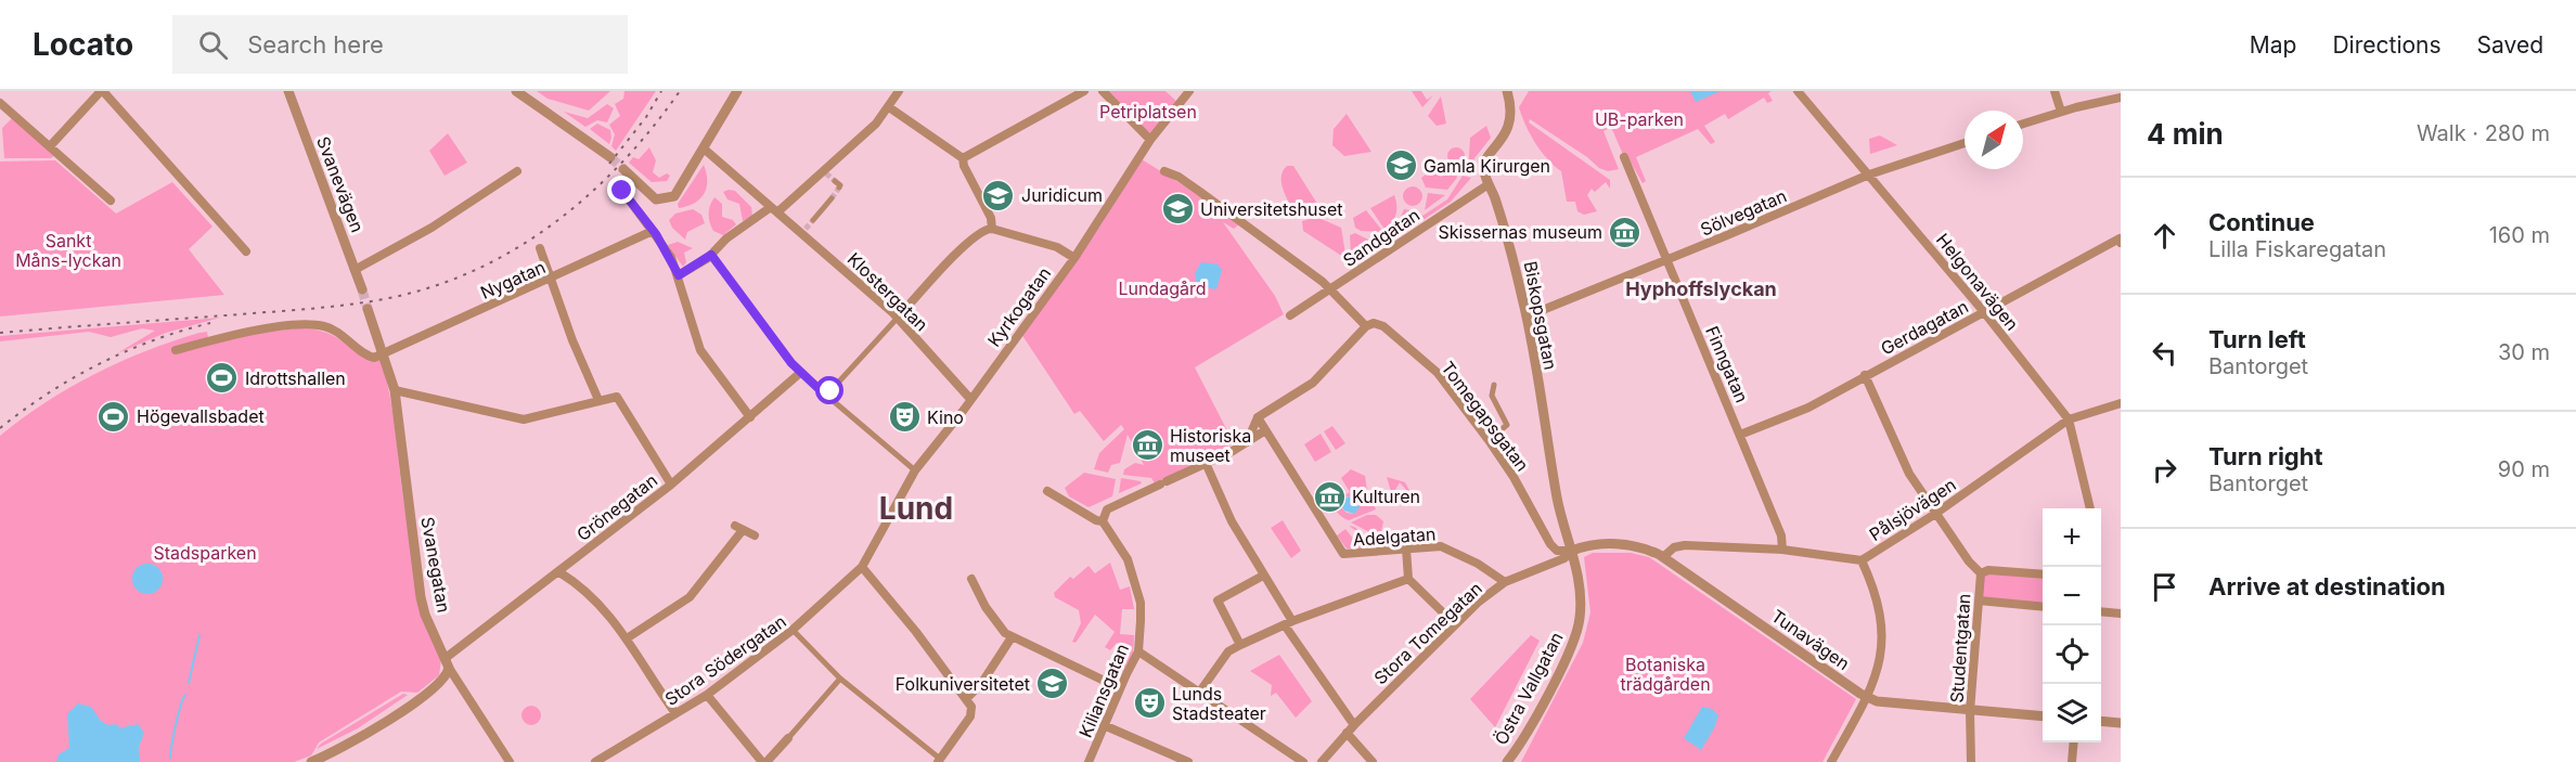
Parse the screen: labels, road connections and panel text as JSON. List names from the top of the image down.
{
  "streets": {
    "street": [
      "Svanevägen",
      "Sölvegatan",
      "Sandgatan",
      "Nygatan",
      "Helgonavägen",
      "Klostergatan",
      "Kyrkogatan",
      "Biskopsgatan",
      "Gerdagatan",
      "Finngatan",
      "Tomegapsgatan",
      "Grönegatan",
      "Pålsjövägen",
      "Adelgatan",
      "Svanegatan",
      "Stora Tomegatan",
      "Tunavägen",
      "Studentgatan",
      "Stora Södergatan",
      "Östra Vallgatan",
      "Kiliansgatan"
    ]
  },
  "crossings": [
    ["Sölvegatan", "Helgonavägen"],
    ["Sölvegatan", "Biskopsgatan"],
    ["Sölvegatan", "Finngatan"],
    ["Sandgatan", "Biskopsgatan"],
    ["Sandgatan", "Tomegapsgatan"],
    ["Nygatan", "Svanegatan"],
    ["Helgonavägen", "Gerdagatan"],
    ["Helgonavägen", "Pålsjövägen"],
    ["Klostergatan", "Kyrkogatan"],
    ["Kyrkogatan", "Stora Södergatan"],
    ["Biskopsgatan", "Tomegapsgatan"],
    ["Biskopsgatan", "Stora Tomegatan"],
    ["Biskopsgatan", "Tunavägen"],
    ["Biskopsgatan", "Östra Vallgatan"],
    ["Gerdagatan", "Finngatan"],
    ["Gerdagatan", "Studentgatan"],
    ["Finngatan", "Pålsjövägen"],
    ["Tomegapsgatan", "Stora Tomegatan"],
    ["Tomegapsgatan", "Tunavägen"],
    ["Tomegapsgatan", "Östra Vallgatan"],
    ["Grönegatan", "Svanegatan"],
    ["Pålsjövägen", "Tunavägen"],
    ["Pålsjövägen", "Studentgatan"],
    ["Adelgatan", "Stora Tomegatan"],
    ["Stora Tomegatan", "Tunavägen"],
    ["Stora Tomegatan", "Östra Vallgatan"],
    ["Tunavägen", "Studentgatan"],
    ["Tunavägen", "Östra Vallgatan"]
  ],
  "districts": ["Hyphoffslyckan", "Lund"],
  "parks": [
    "Petriplatsen",
    "UB-parken",
    "Sankt Måns-lyckan",
    "Lundagård",
    "Stadsparken",
    "Botaniska trädgården"
  ],
  "places": {
    "school or university": [
      "Gamla Kirurgen",
      "Juridicum",
      "Universitetshuset",
      "Folkuniversitetet"
    ],
    "museum": ["Skissernas museum", "Historiska museet", "Kulturen"],
    "sports": ["Idrottshallen", "Högevallsbadet"],
    "theatre": ["Kino", "Lunds Stadsteater"]
  },
  "north": "top right",
  "page": {
    "header": "Locato",
    "search": "Search here",
    "nav": ["Map", "Directions", "Saved"],
    "heading": ["4 min", "Walk · 280 m"],
    "list": [
      ["Continue", "Lilla Fiskaregatan", "160 m"],
      ["Turn left", "Bantorget", "30 m"],
      ["Turn right", "Bantorget", "90 m"],
      "Arrive at destination"
    ],
    "map_buttons": ["+", "−"]
  }
}
